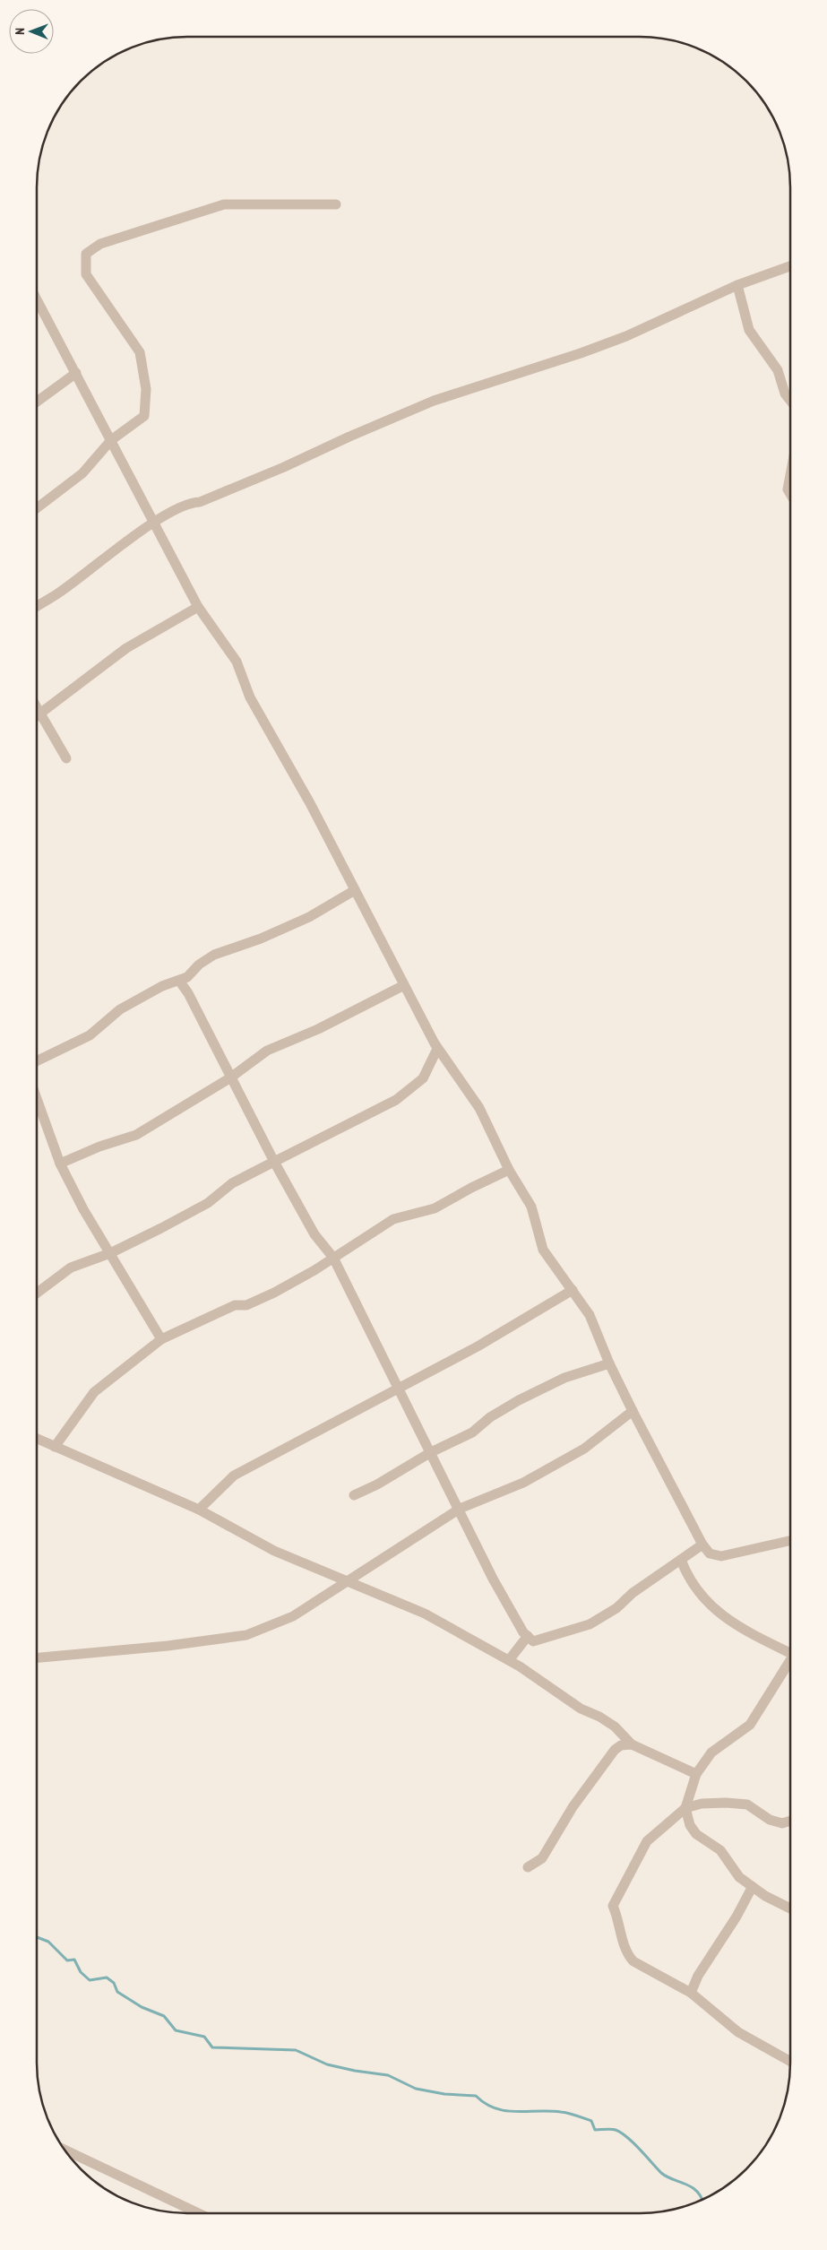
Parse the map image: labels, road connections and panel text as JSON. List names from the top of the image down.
{
  "north": "left"
}
